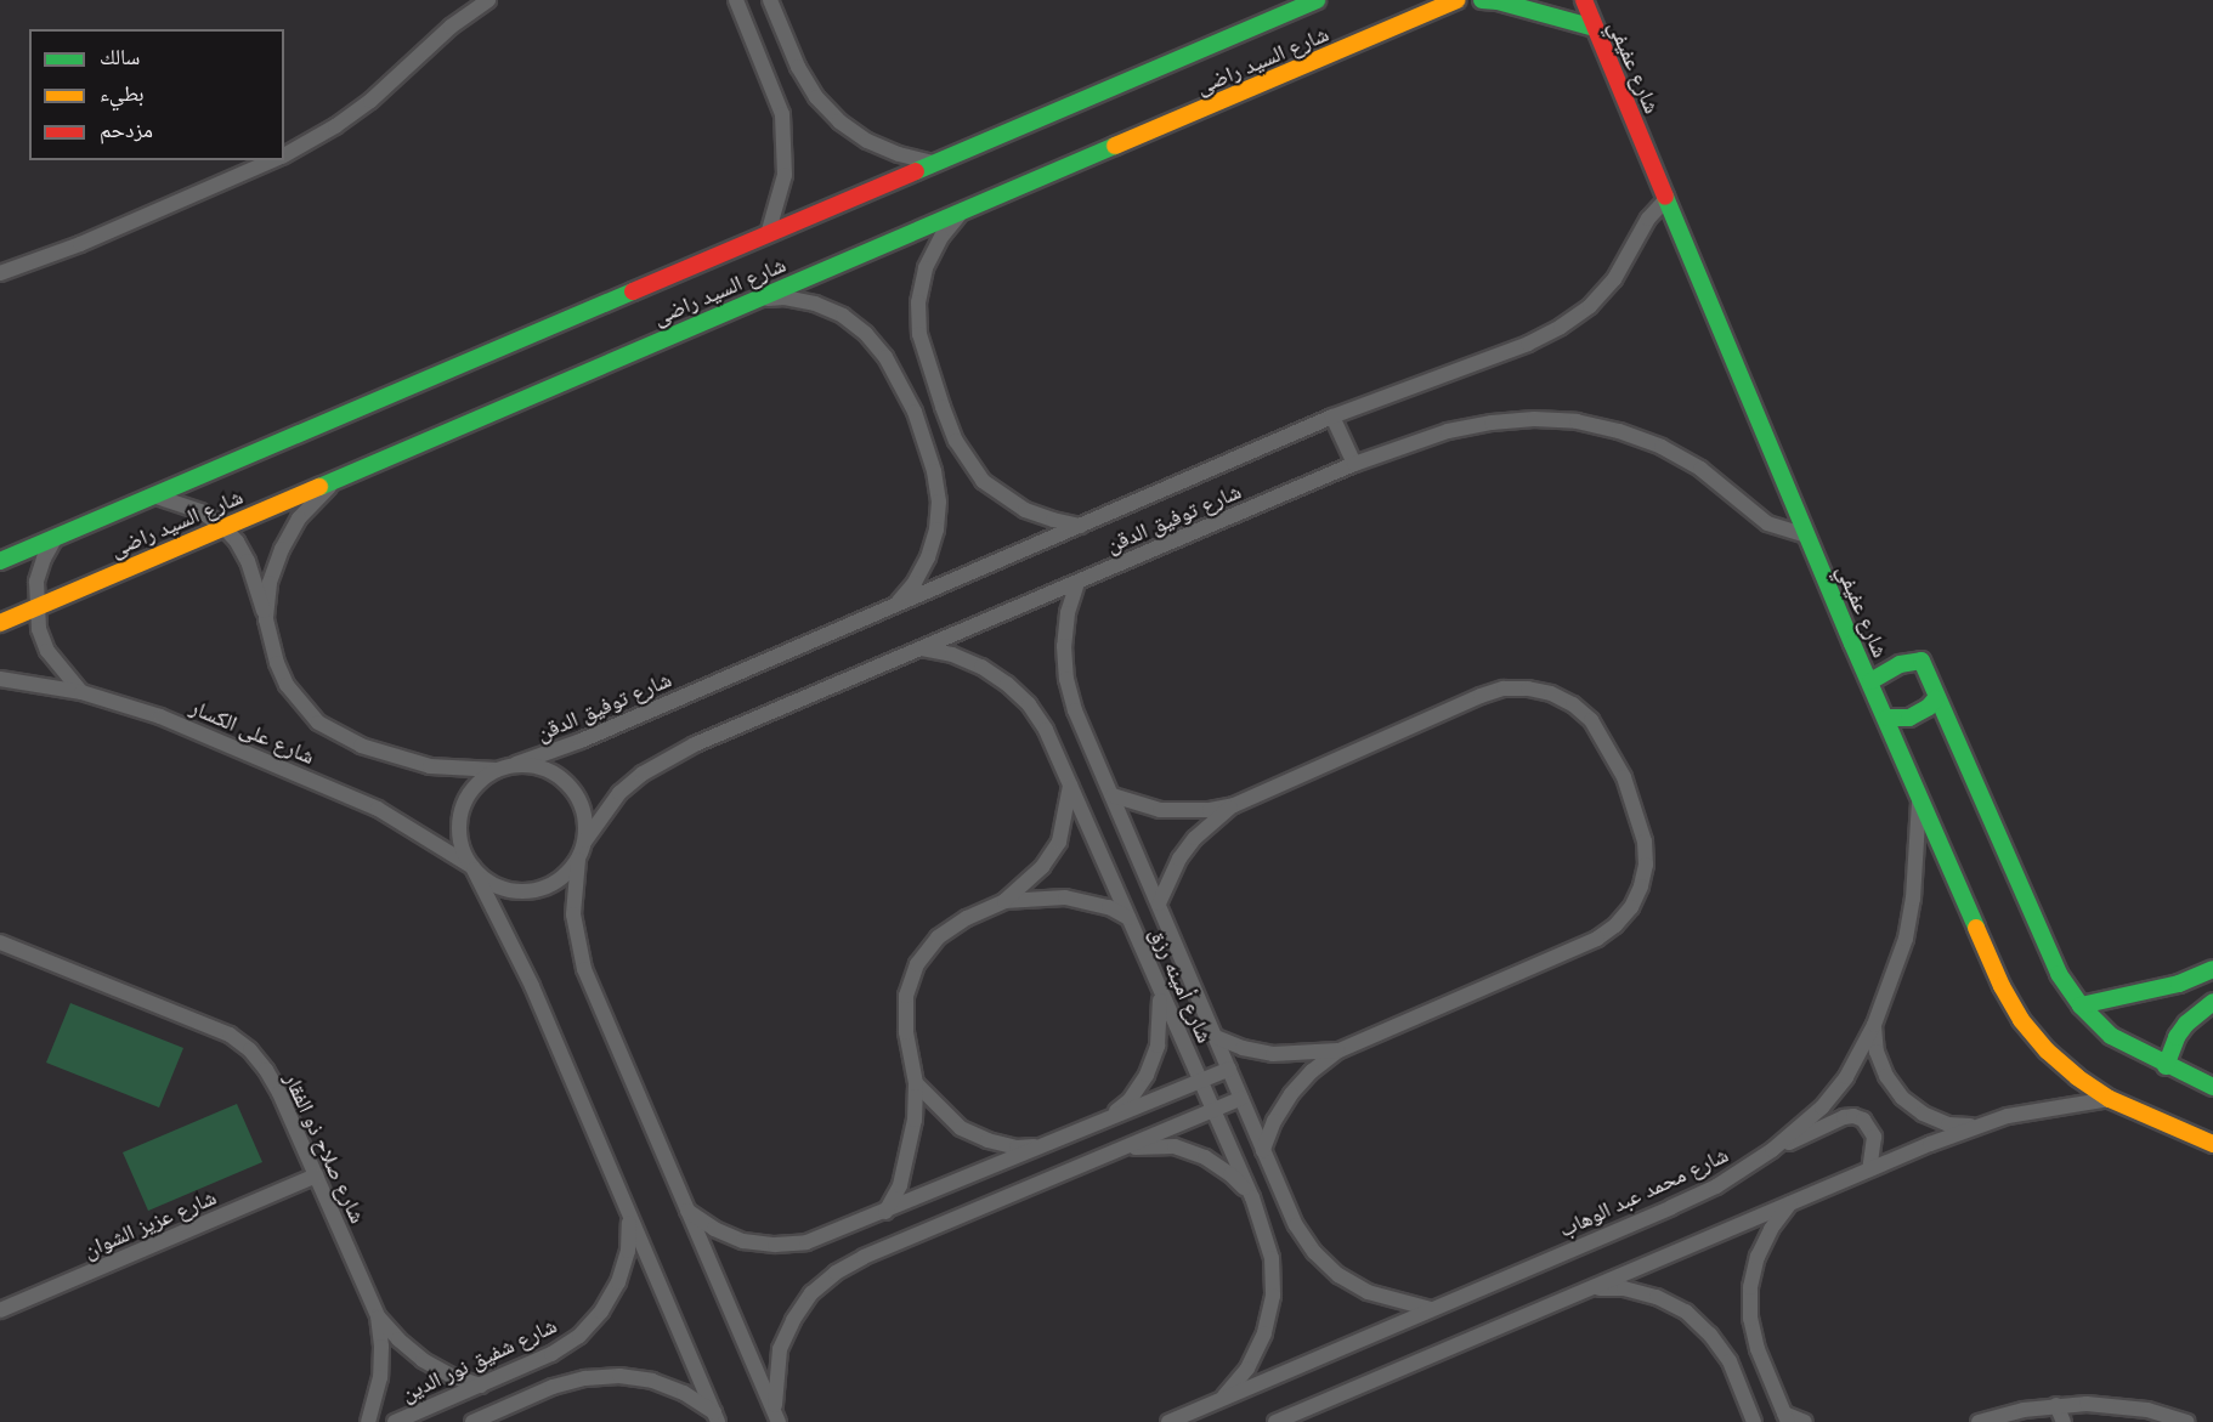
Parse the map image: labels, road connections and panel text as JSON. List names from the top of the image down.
{
  "streets": {
    "street": [
      "شارع السيد راضى",
      "شارع عفيفي",
      "شارع توفيق الدقن",
      "شارع على الكسار",
      "شارع أمينه رزق",
      "شارع صلاح ذو الفقار",
      "شارع محمد عبد الوهاب",
      "شارع عزيز الشوان",
      "شارع شفيق نور الدين"
    ]
  },
  "crossings": [
    ["شارع السيد راضى", "شارع على الكسار"],
    ["شارع عفيفي", "شارع توفيق الدقن"],
    ["شارع عفيفي", "شارع محمد عبد الوهاب"],
    ["شارع توفيق الدقن", "شارع على الكسار"],
    ["شارع توفيق الدقن", "شارع أمينه رزق"],
    ["شارع أمينه رزق", "شارع محمد عبد الوهاب"],
    ["شارع صلاح ذو الفقار", "شارع عزيز الشوان"],
    ["شارع صلاح ذو الفقار", "شارع شفيق نور الدين"]
  ],
  "legend": ["سالك", "بطيء", "مزدحم"]
}
